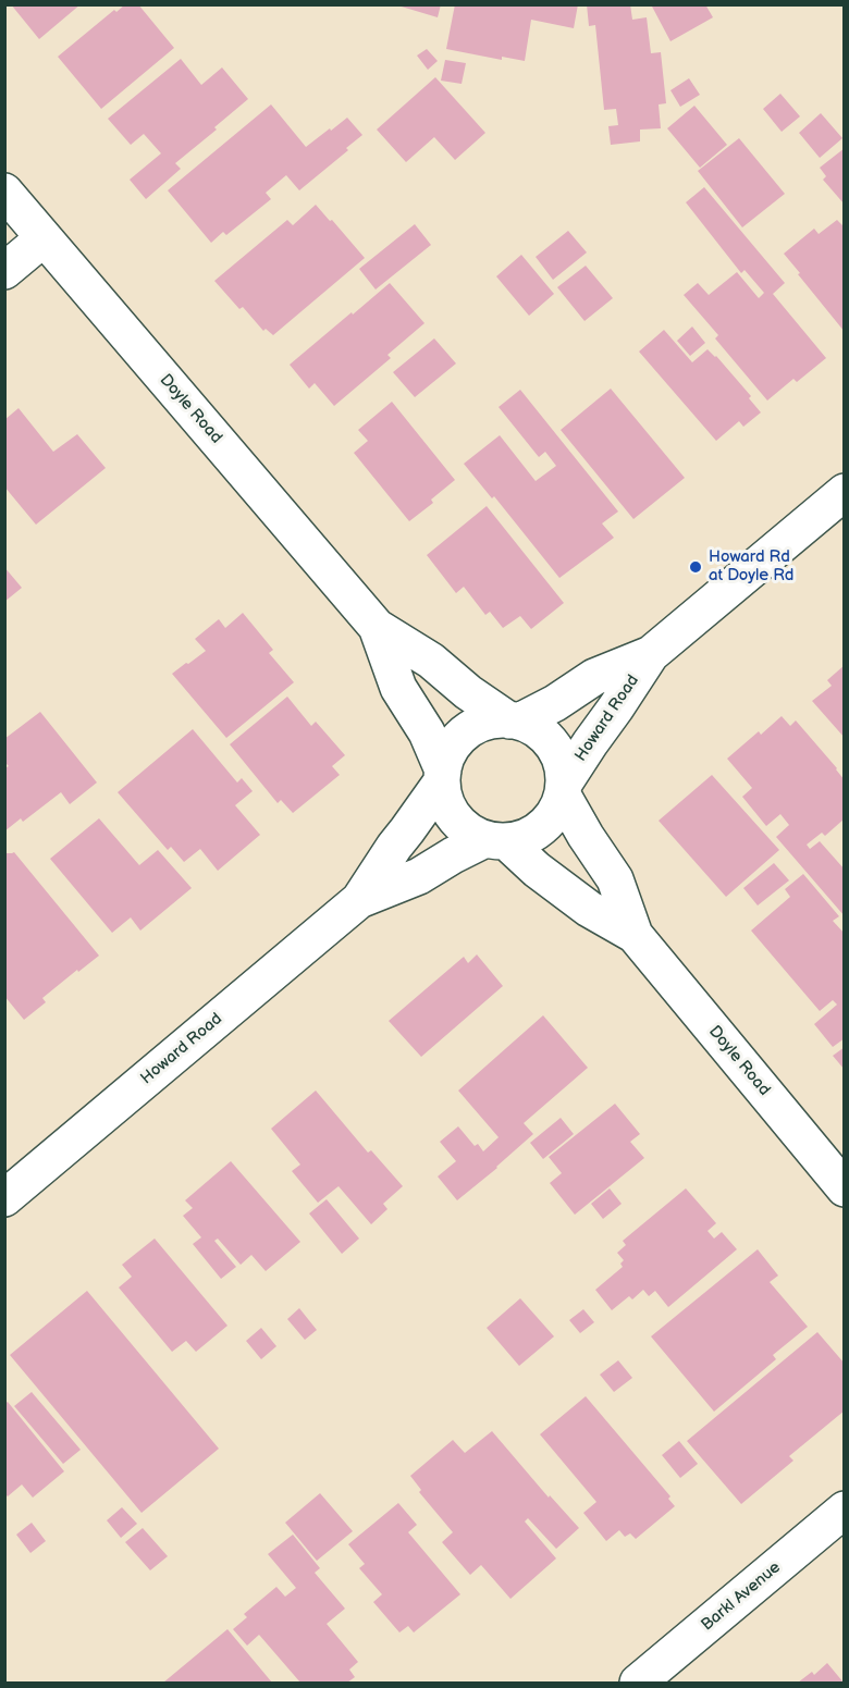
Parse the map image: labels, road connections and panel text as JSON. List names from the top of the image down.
{
  "streets": {
    "street": ["Doyle Road", "Howard Road", "Barkl Avenue"]
  },
  "crossings": [
    ["Doyle Road", "Howard Road"]
  ],
  "places": ["Howard Rd at Doyle Rd"]
}
